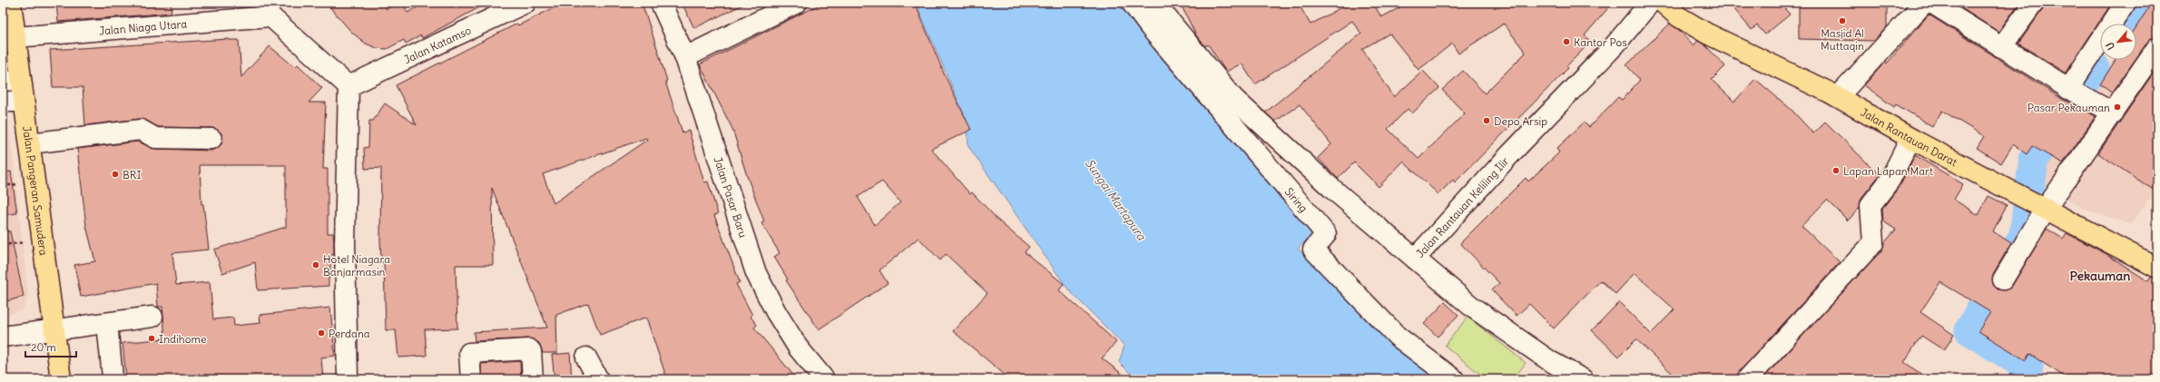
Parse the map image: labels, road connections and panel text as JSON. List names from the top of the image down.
{
  "streets": {
    "main road": ["Jalan Rantauan Darat", "Jalan Pangeran Samudera"],
    "street": [
      "Jalan Niaga Utara",
      "Jalan Katamso",
      "Jalan Pasar Baru",
      "Siring",
      "Jalan Rantauan Keliling Ilir"
    ]
  },
  "crossings": [
    ["Jalan Niaga Utara", "Jalan Pangeran Samudera"]
  ],
  "districts": ["Pekauman"],
  "water": ["Sungai Martapura"],
  "places": [
    "Masjid Al Muttaqin",
    "Kantor Pos",
    "Pasar Pekauman",
    "Depo Arsip",
    "Lapan Lapan Mart",
    "BRI",
    "Hotel Niagara Banjarmasin",
    "Perdana",
    "Indihome"
  ],
  "scale_bar": "20 m",
  "north": "bottom left"
}
